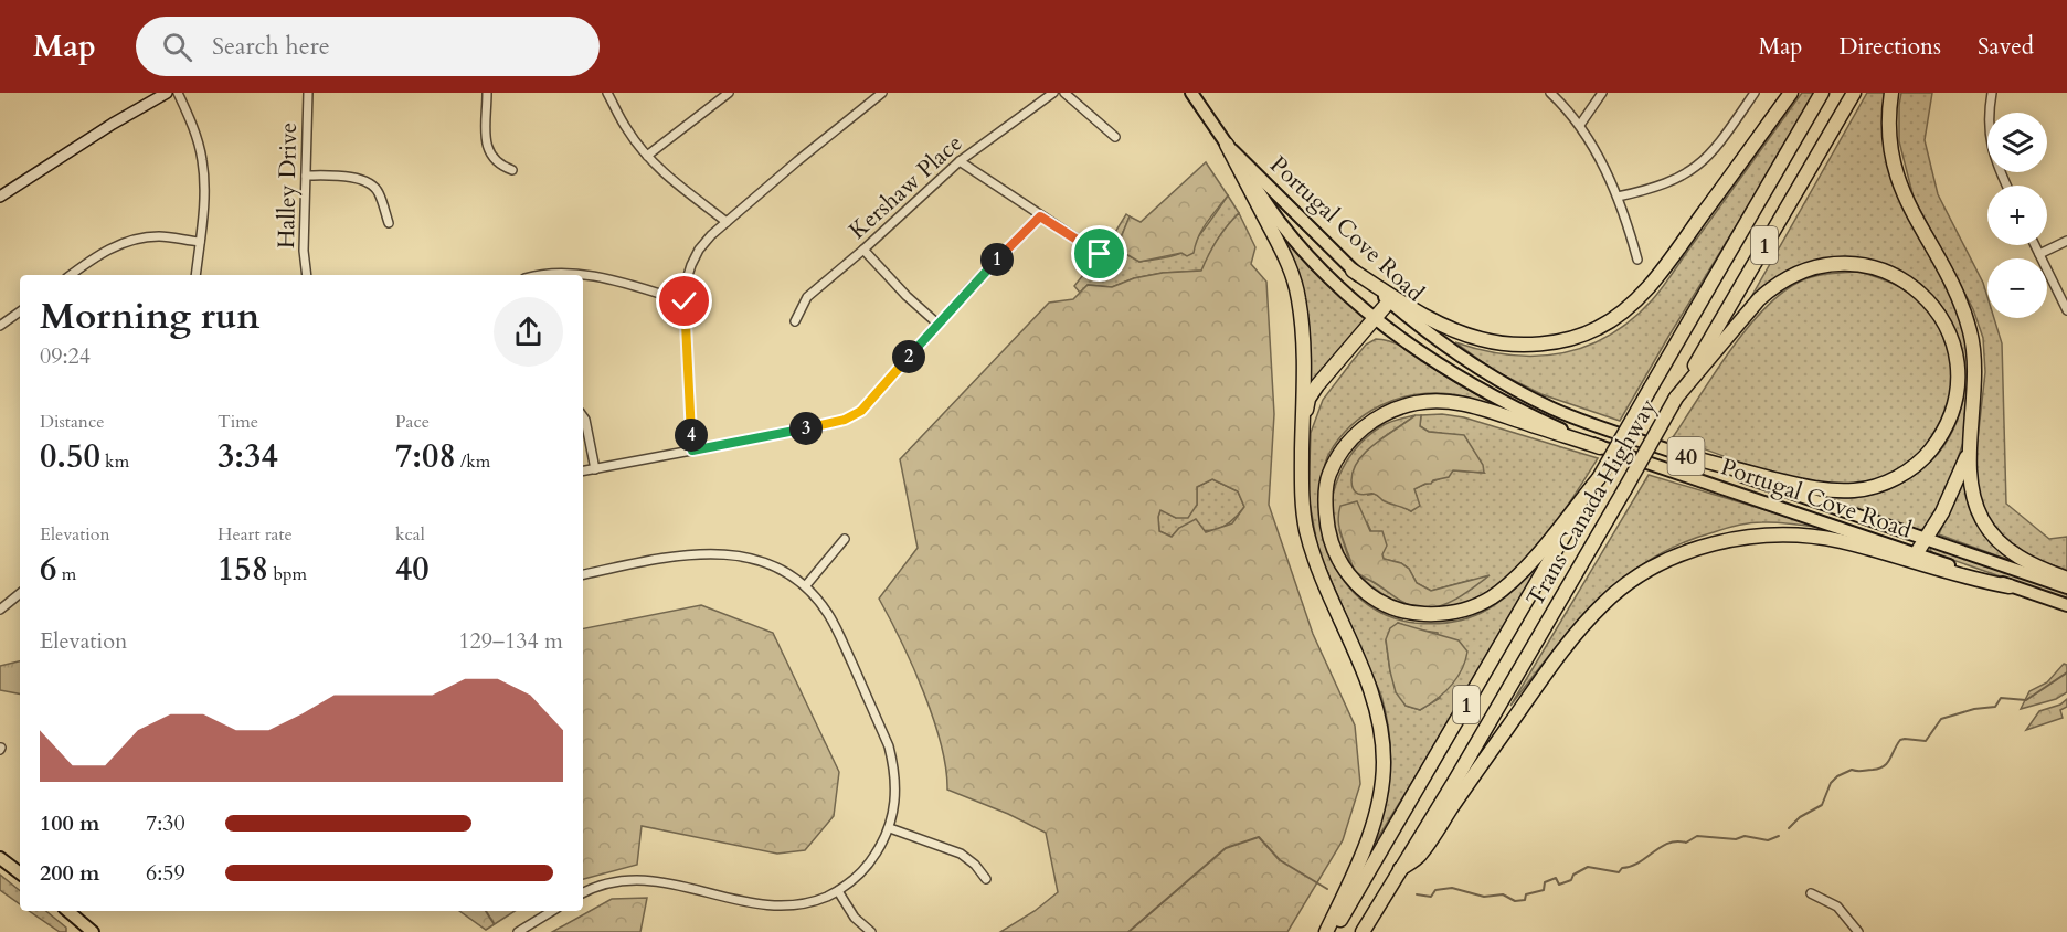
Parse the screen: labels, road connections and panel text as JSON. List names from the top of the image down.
{
  "streets": {
    "highway": ["1", "Trans Canada Highway"],
    "main road": ["Portugal Cove Road", "40"],
    "street": ["Halley Drive", "Kershaw Place"]
  },
  "page": {
    "header": "Map",
    "search": "Search here",
    "nav": ["Map", "Directions", "Saved"],
    "map_buttons": ["+", "−"],
    "pins": [
      "1",
      "2",
      "3",
      "4"
    ],
    "heading": ["Morning run", "09:24"],
    "stats": [
      ["Distance", "0.50 km"],
      ["Time", "3:34"],
      ["Pace", "7:08 /km"],
      ["Elevation", "6 m"],
      ["Heart rate", "158 bpm"],
      ["kcal", "40"]
    ],
    "chart": ["Elevation", "129–134 m"],
    "list": [
      {
        "name": "100 m",
        "note": "7:30"
      },
      {
        "name": "200 m",
        "note": "6:59"
      }
    ]
  }
}
